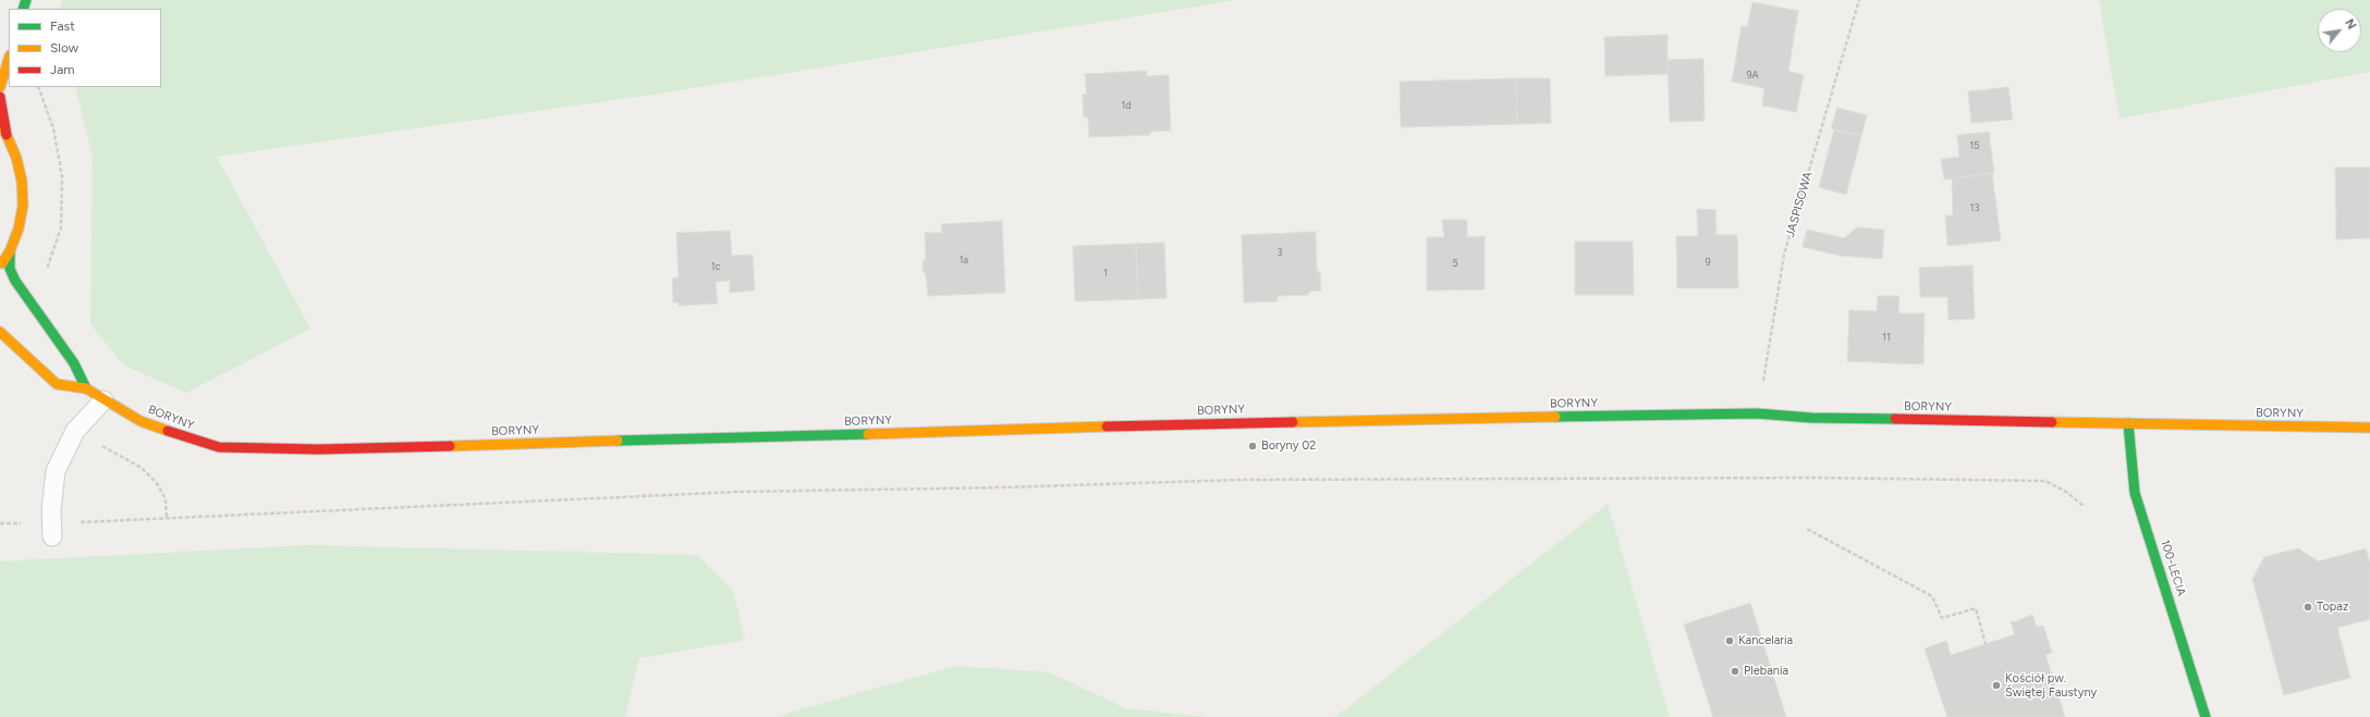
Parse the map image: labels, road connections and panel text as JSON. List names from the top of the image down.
{
  "streets": {
    "street": ["BORYNY", "100-LECIA"],
    "path": ["JASPISOWA"]
  },
  "crossings": [
    ["JASPISOWA", "BORYNY"],
    ["BORYNY", "100-LECIA"]
  ],
  "places": [
    "Boryny 02",
    "Topaz",
    "Kancelaria",
    "Plebania",
    "Kościół pw. Świętej Faustyny"
  ],
  "house_numbers": [
    "9A",
    "1d",
    "15",
    "13",
    "3",
    "1a",
    "9",
    "5",
    "1c",
    "1",
    "11"
  ],
  "legend": ["Fast", "Slow", "Jam"],
  "north": "top right"
}
